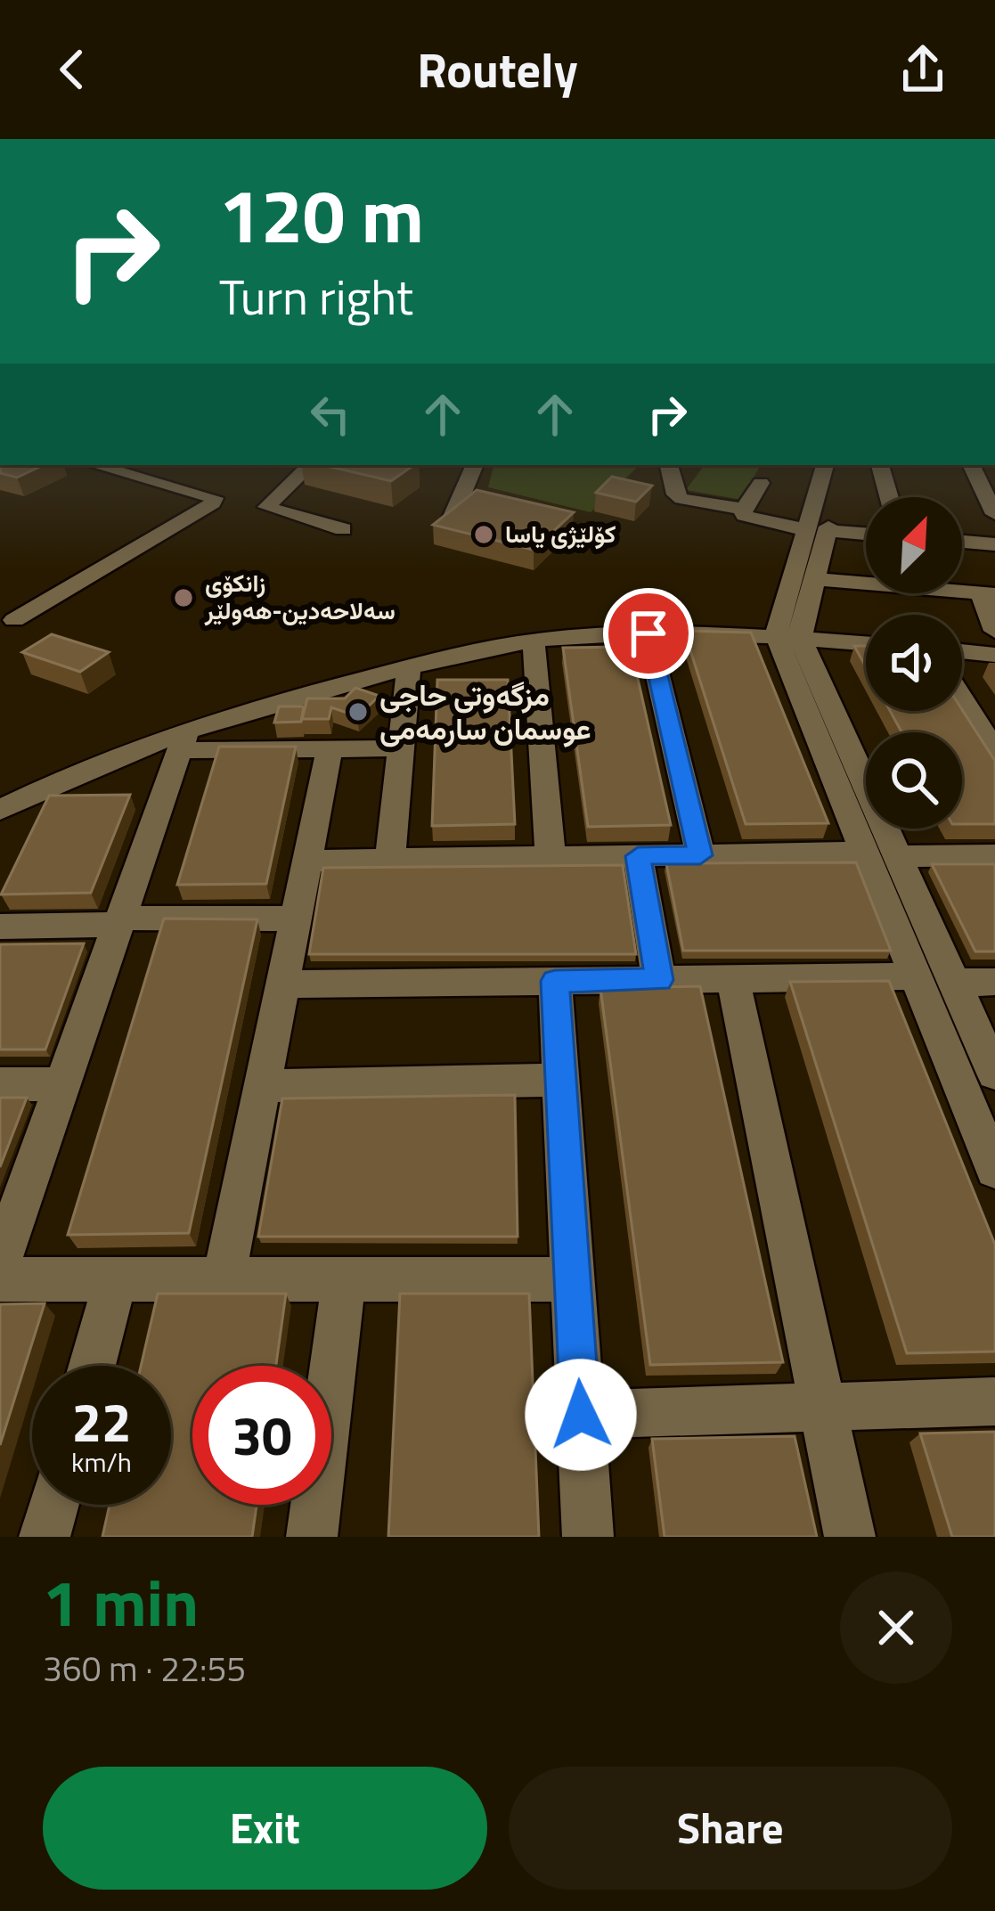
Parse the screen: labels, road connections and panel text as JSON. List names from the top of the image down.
{
  "places": ["کۆلێژی یاسا", "زانکۆی سەلاحەدین-هەولێر", "مزگەوتی حاجی عوسمان سارمەمی"],
  "north": "top right",
  "page": {
    "header": "Routely",
    "turn": ["120 m", "Turn right"],
    "speed": "22 km/h",
    "limit": "30",
    "heading": ["1 min", "360 m · 22:55"],
    "buttons": ["Exit", "Share"]
  }
}
